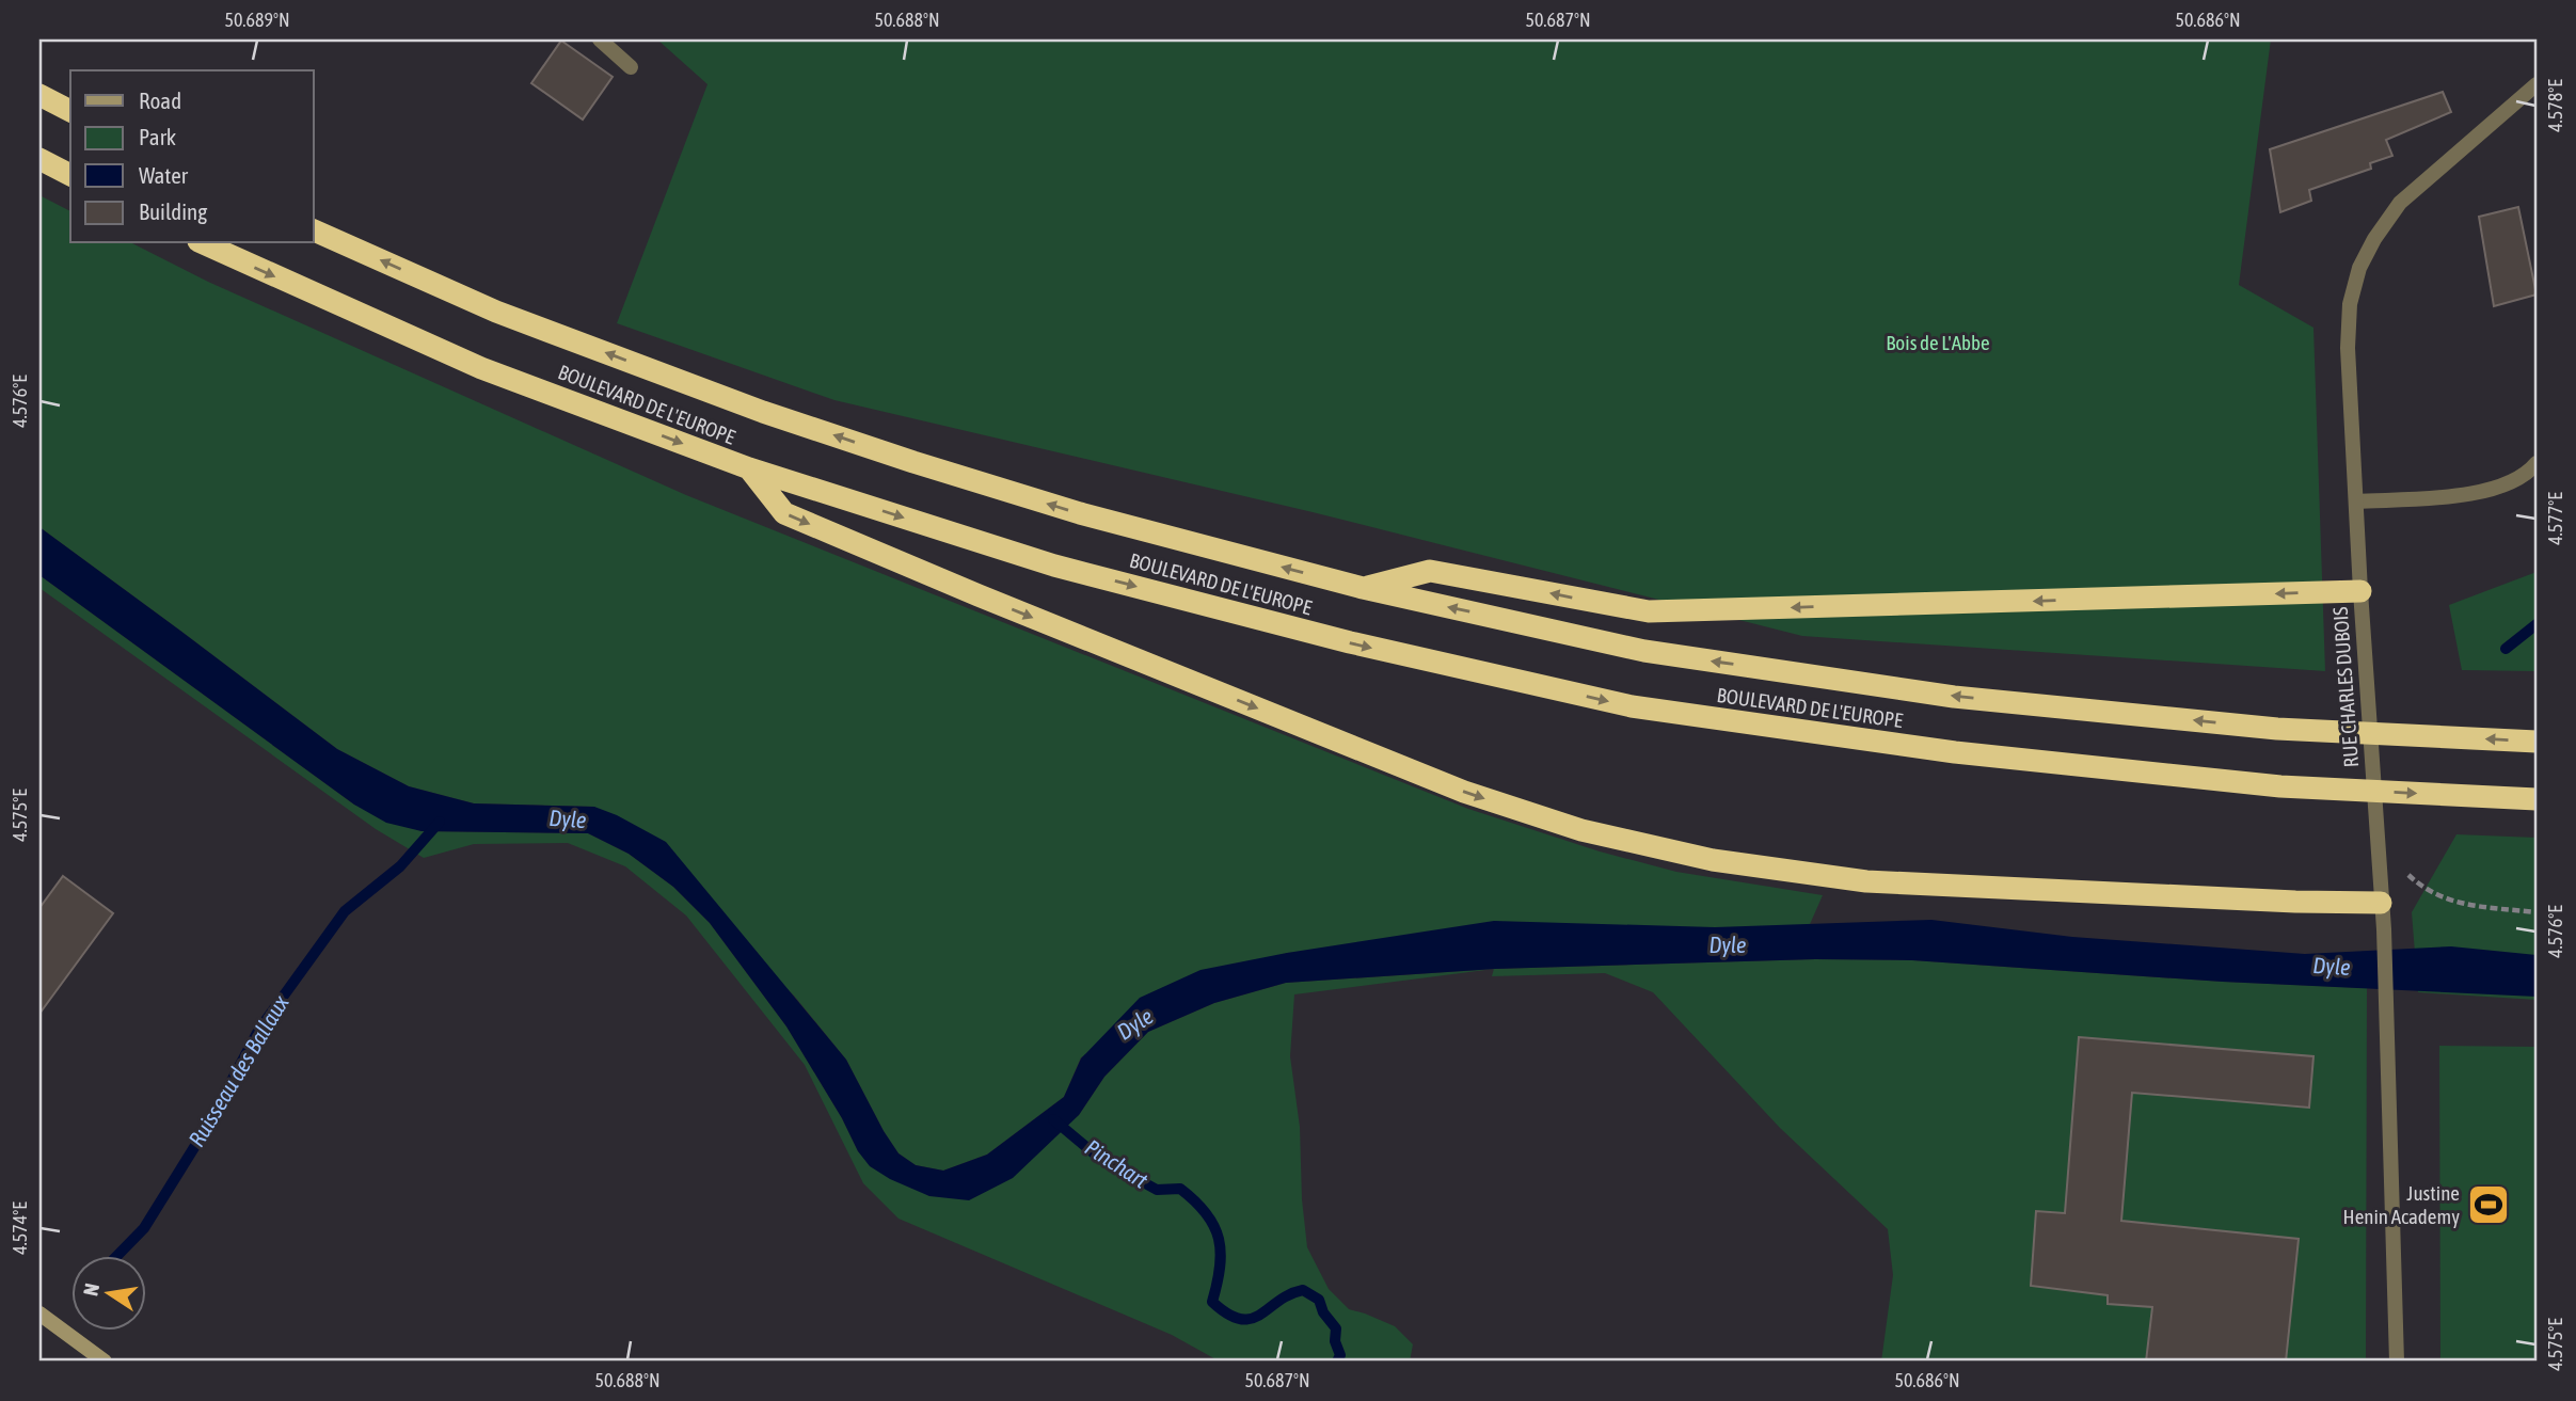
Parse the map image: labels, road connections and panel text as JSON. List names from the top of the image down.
{
  "streets": {
    "highway": ["BOULEVARD DE L'EUROPE"],
    "street": ["RUE CHARLES DUBOIS"]
  },
  "water": ["Dyle", "Ruisseau des Ballaux", "Pinchart"],
  "parks": ["Bois de L'Abbe"],
  "places": {
    "sports": ["Justine Henin Academy"]
  },
  "legend": [
    "Road",
    "Park",
    "Water",
    "Building"
  ],
  "north": "left",
  "coordinates": [
    "50.689°N",
    "50.688°N",
    "50.687°N",
    "50.686°N",
    "4.578°E",
    "4.576°E",
    "4.577°E",
    "4.575°E",
    "4.574°E"
  ]
}
